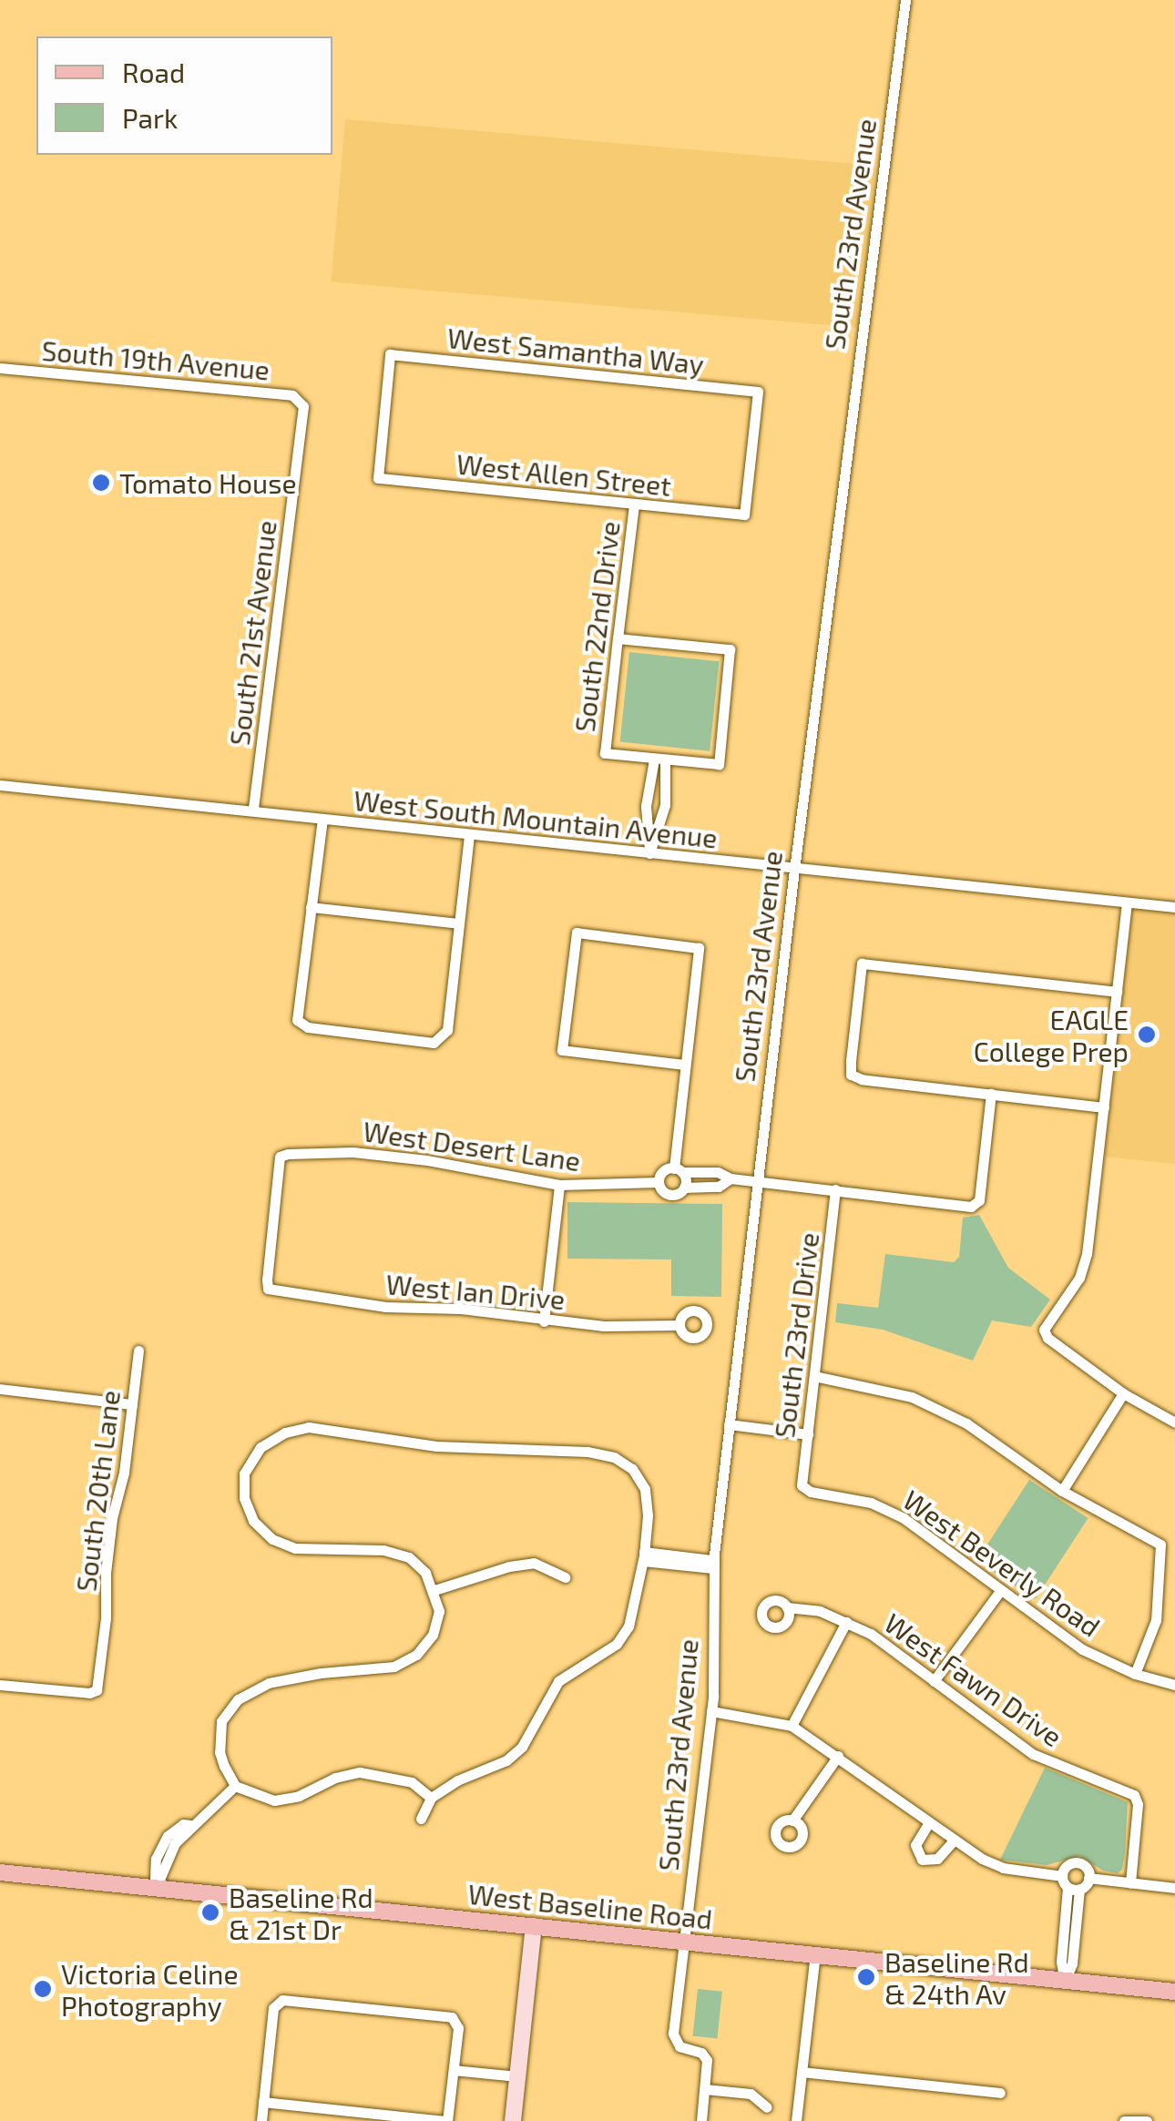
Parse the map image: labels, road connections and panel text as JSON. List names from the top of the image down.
{
  "streets": {
    "main road": ["West Baseline Road"],
    "street": [
      "South 23rd Avenue",
      "West Samantha Way",
      "South 19th Avenue",
      "West Allen Street",
      "South 22nd Drive",
      "South 21st Avenue",
      "West South Mountain Avenue",
      "West Desert Lane",
      "West Ian Drive",
      "South 23rd Drive",
      "South 20th Lane",
      "West Beverly Road",
      "West Fawn Drive"
    ]
  },
  "crossings": [
    ["South 23rd Avenue", "West South Mountain Avenue"],
    ["South 23rd Avenue", "West Baseline Road"],
    ["West Samantha Way", "West Allen Street"],
    ["South 19th Avenue", "South 21st Avenue"],
    ["West Allen Street", "South 22nd Drive"],
    ["South 21st Avenue", "West South Mountain Avenue"],
    ["West Desert Lane", "West Ian Drive"],
    ["South 23rd Drive", "West Beverly Road"]
  ],
  "places": [
    "Tomato House",
    "EAGLE College Prep",
    "Baseline Rd & 21st Dr",
    "Baseline Rd & 24th Av",
    "Victoria Celine Photography"
  ],
  "legend": ["Road", "Park"]
}
